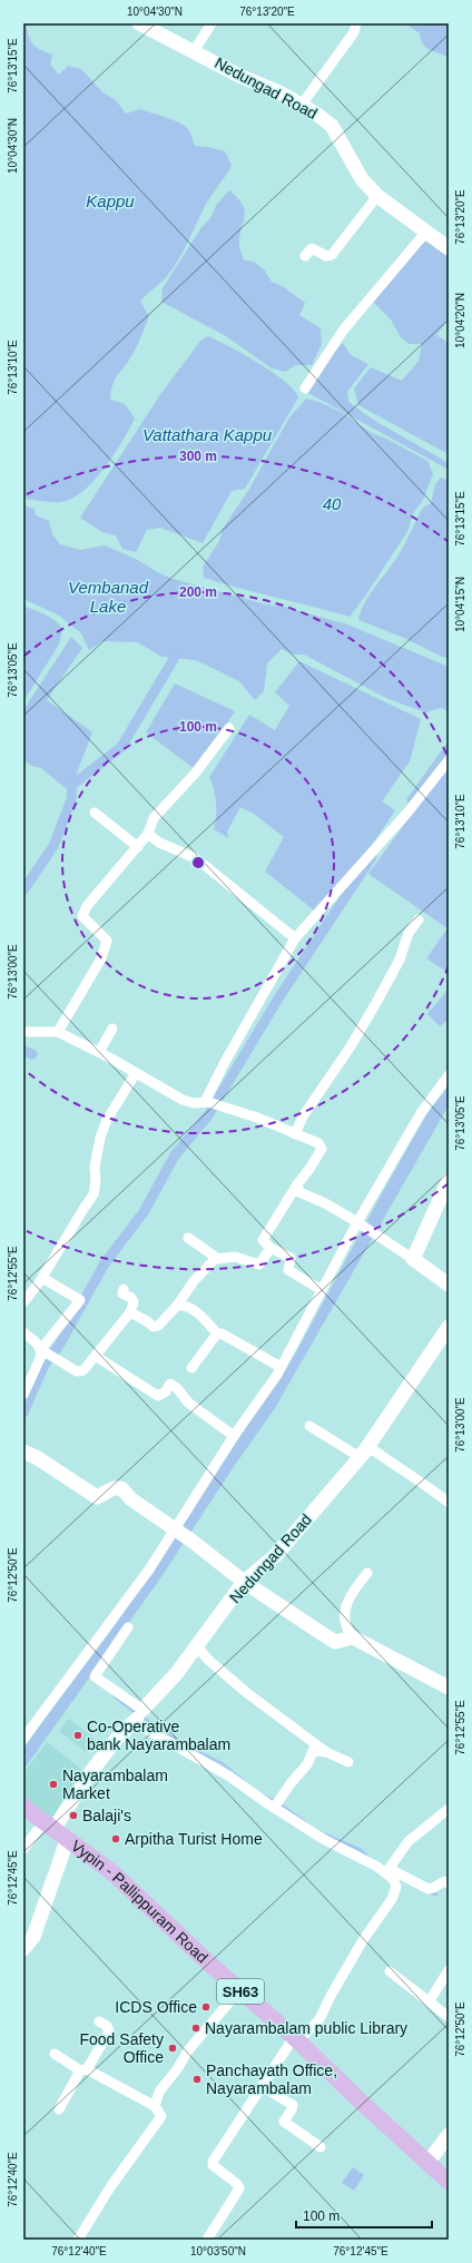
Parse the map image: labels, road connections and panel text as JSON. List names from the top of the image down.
{
  "streets": {
    "main road": ["Vypin - Pallippuram Road", "SH63"],
    "street": ["Nedungad Road"]
  },
  "crossings": [
    ["Nedungad Road", "Vypin - Pallippuram Road"]
  ],
  "water": [
    "Kappu",
    "Vattathara Kappu",
    "40",
    "Vembanad Lake"
  ],
  "places": [
    "Co-Operative bank Nayarambalam",
    "Nayarambalam Market",
    "Balaji's",
    "Arpitha Turist Home",
    "ICDS Office",
    "Nayarambalam public Library",
    "Food Safety Office",
    "Panchayath Office, Nayarambalam"
  ],
  "scale_bar": "100 m",
  "coordinates": [
    "10°04'30\"N",
    "76°13'20\"E",
    "76°13'15\"E",
    "10°04'20\"N",
    "76°13'10\"E",
    "10°04'15\"N",
    "76°13'05\"E",
    "76°13'00\"E",
    "76°12'55\"E",
    "76°12'50\"E",
    "76°12'45\"E",
    "76°12'40\"E",
    "10°03'50\"N"
  ],
  "rings": ["300 m", "200 m", "100 m"]
}
